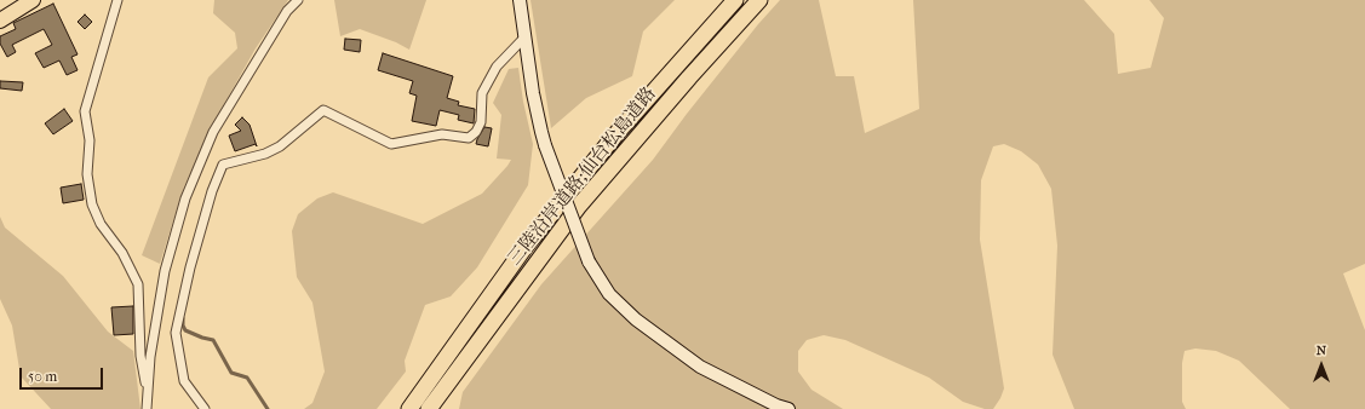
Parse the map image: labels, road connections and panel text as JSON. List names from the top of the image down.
{
  "streets": {
    "highway": ["三陸沿岸道路;仙台松島道路"]
  },
  "scale_bar": "50 m",
  "north": "top"
}
